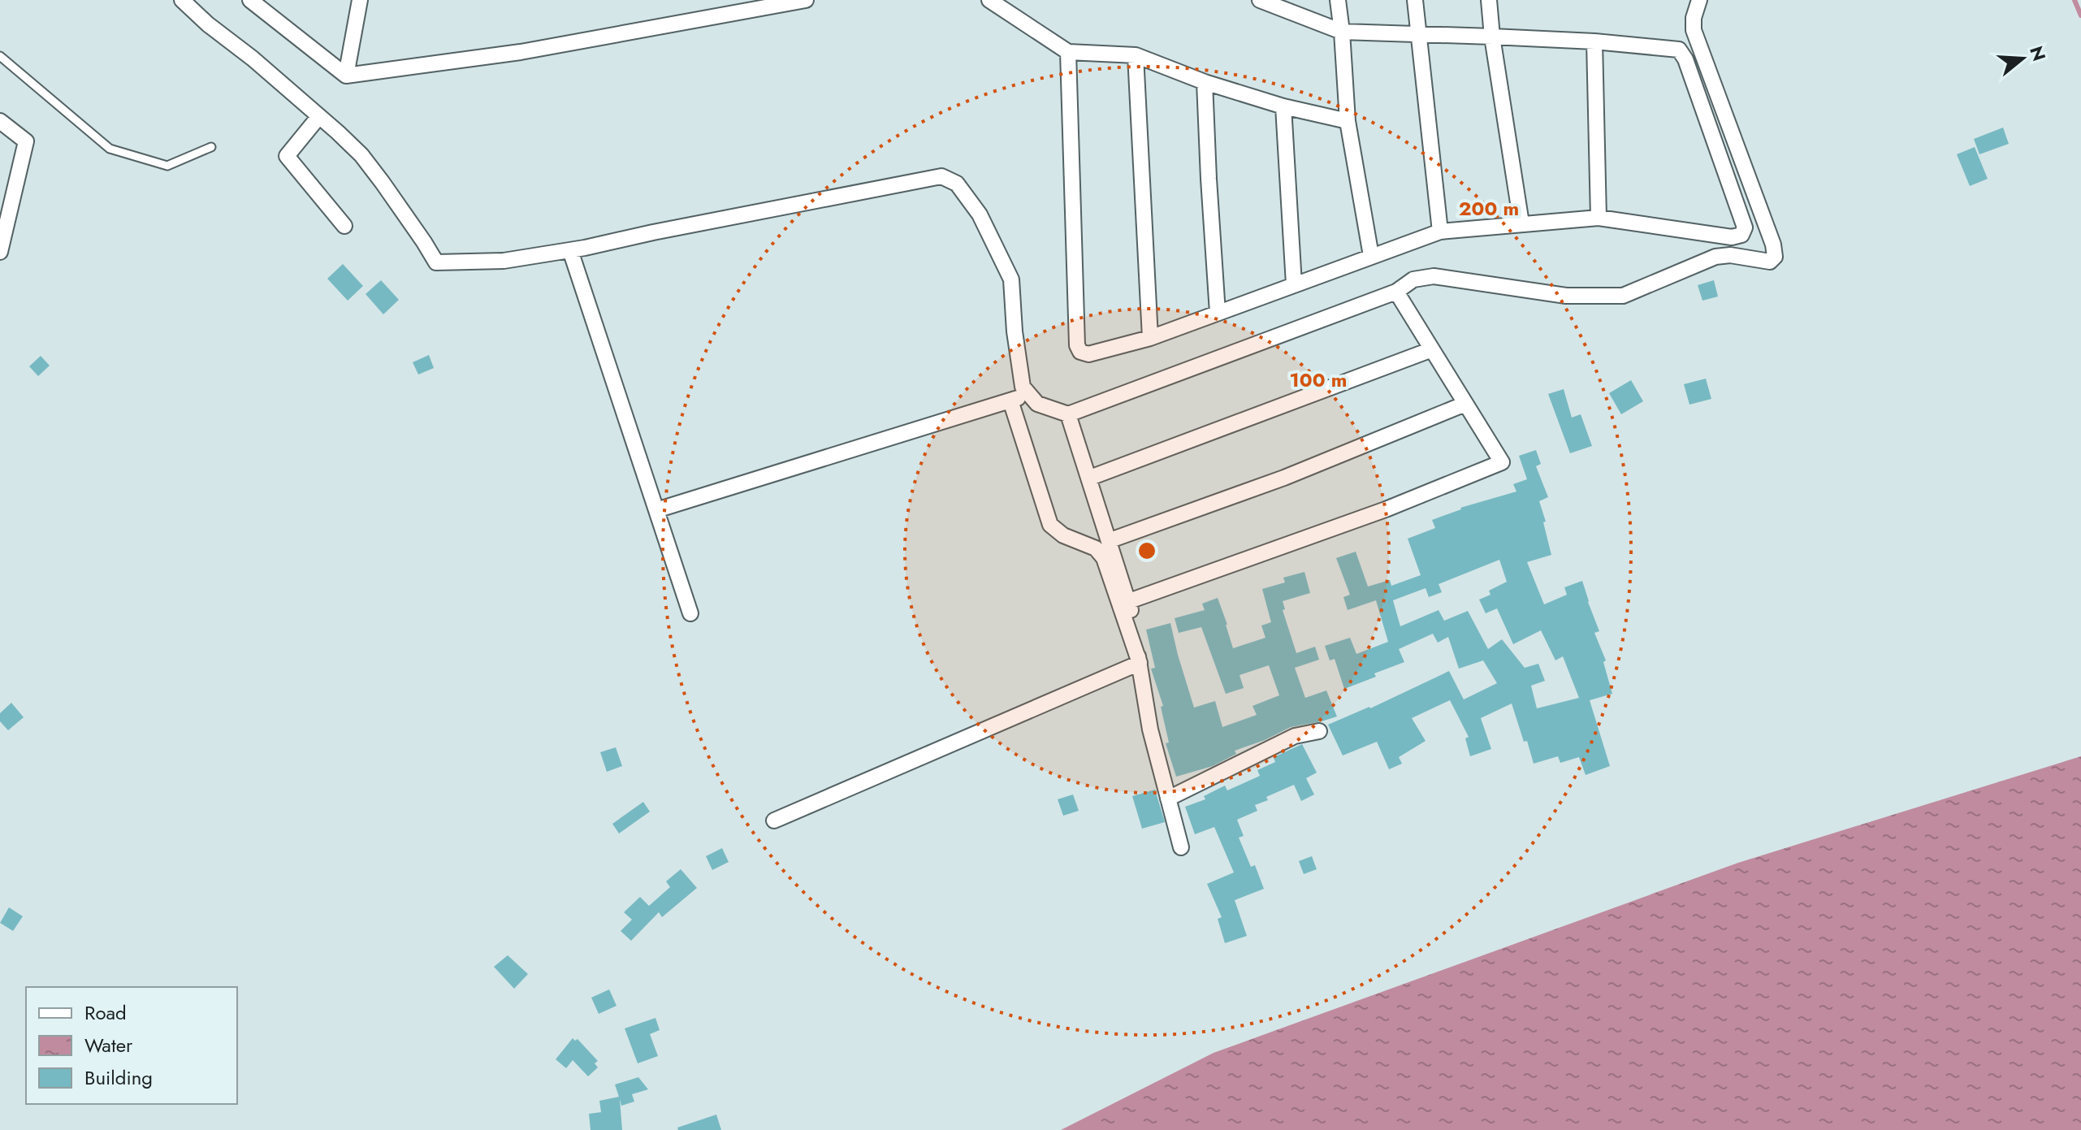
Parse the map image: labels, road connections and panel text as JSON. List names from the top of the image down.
{
  "legend": ["Road", "Water", "Building"],
  "north": "right",
  "rings": ["200 m", "100 m"]
}
